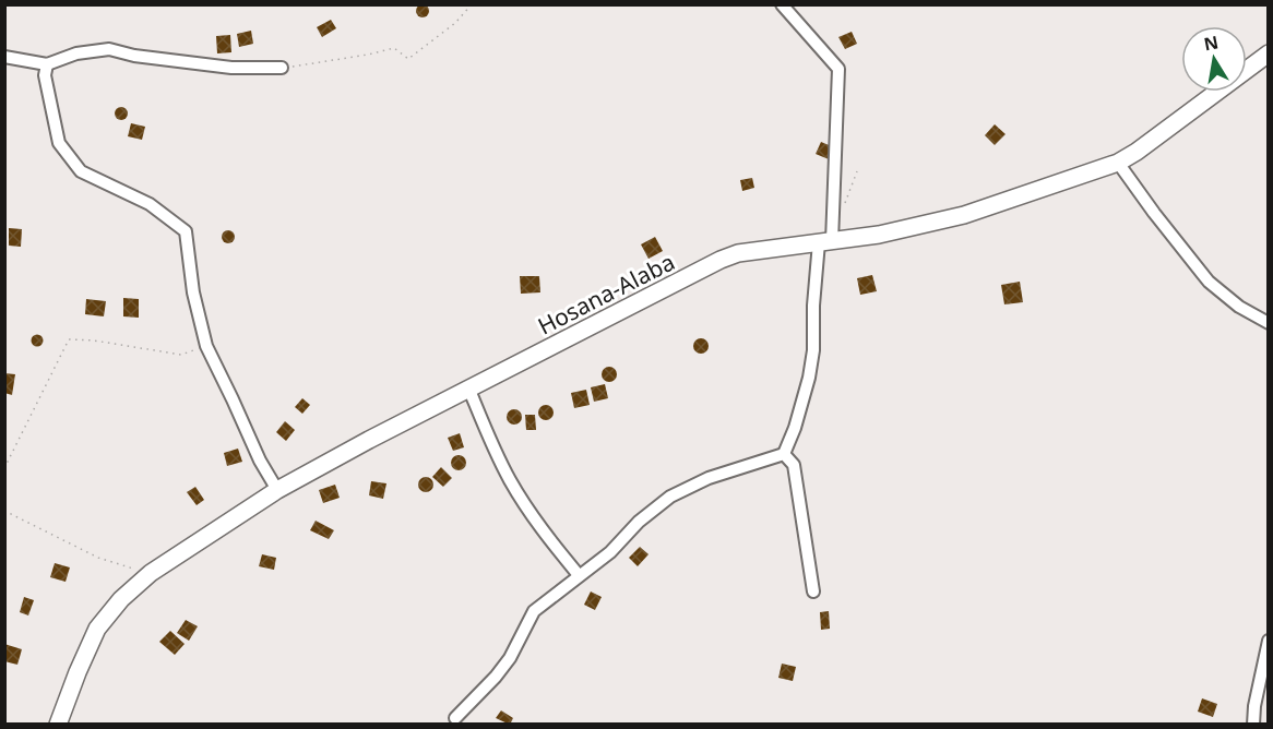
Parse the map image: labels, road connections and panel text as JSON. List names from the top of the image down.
{
  "streets": {
    "main road": ["Hosana-Alaba"]
  },
  "north": "top"
}
